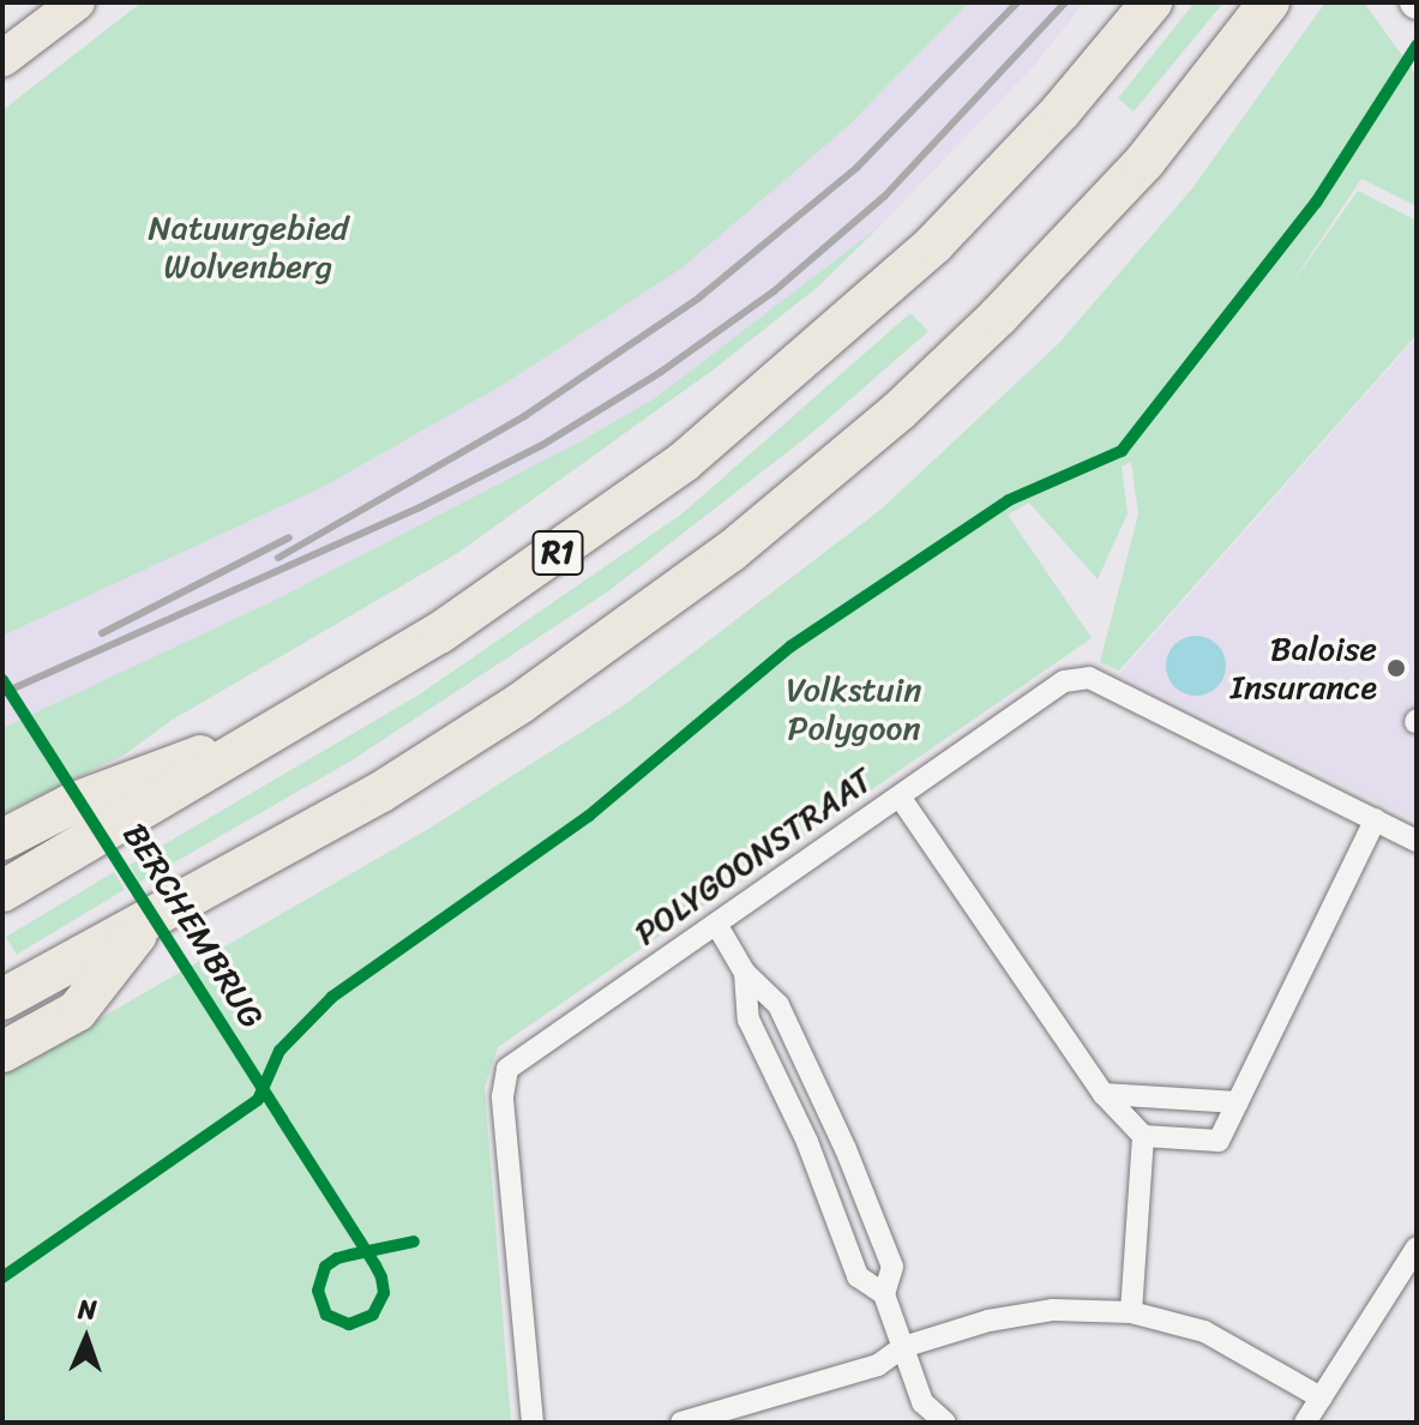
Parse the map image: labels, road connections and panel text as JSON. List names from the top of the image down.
{
  "streets": {
    "highway": ["R1"],
    "street": ["POLYGOONSTRAAT"],
    "cycle path": ["BERCHEMBRUG"]
  },
  "parks": ["Natuurgebied Wolvenberg", "Volkstuin Polygoon"],
  "places": ["Baloise Insurance"],
  "north": "top"
}
